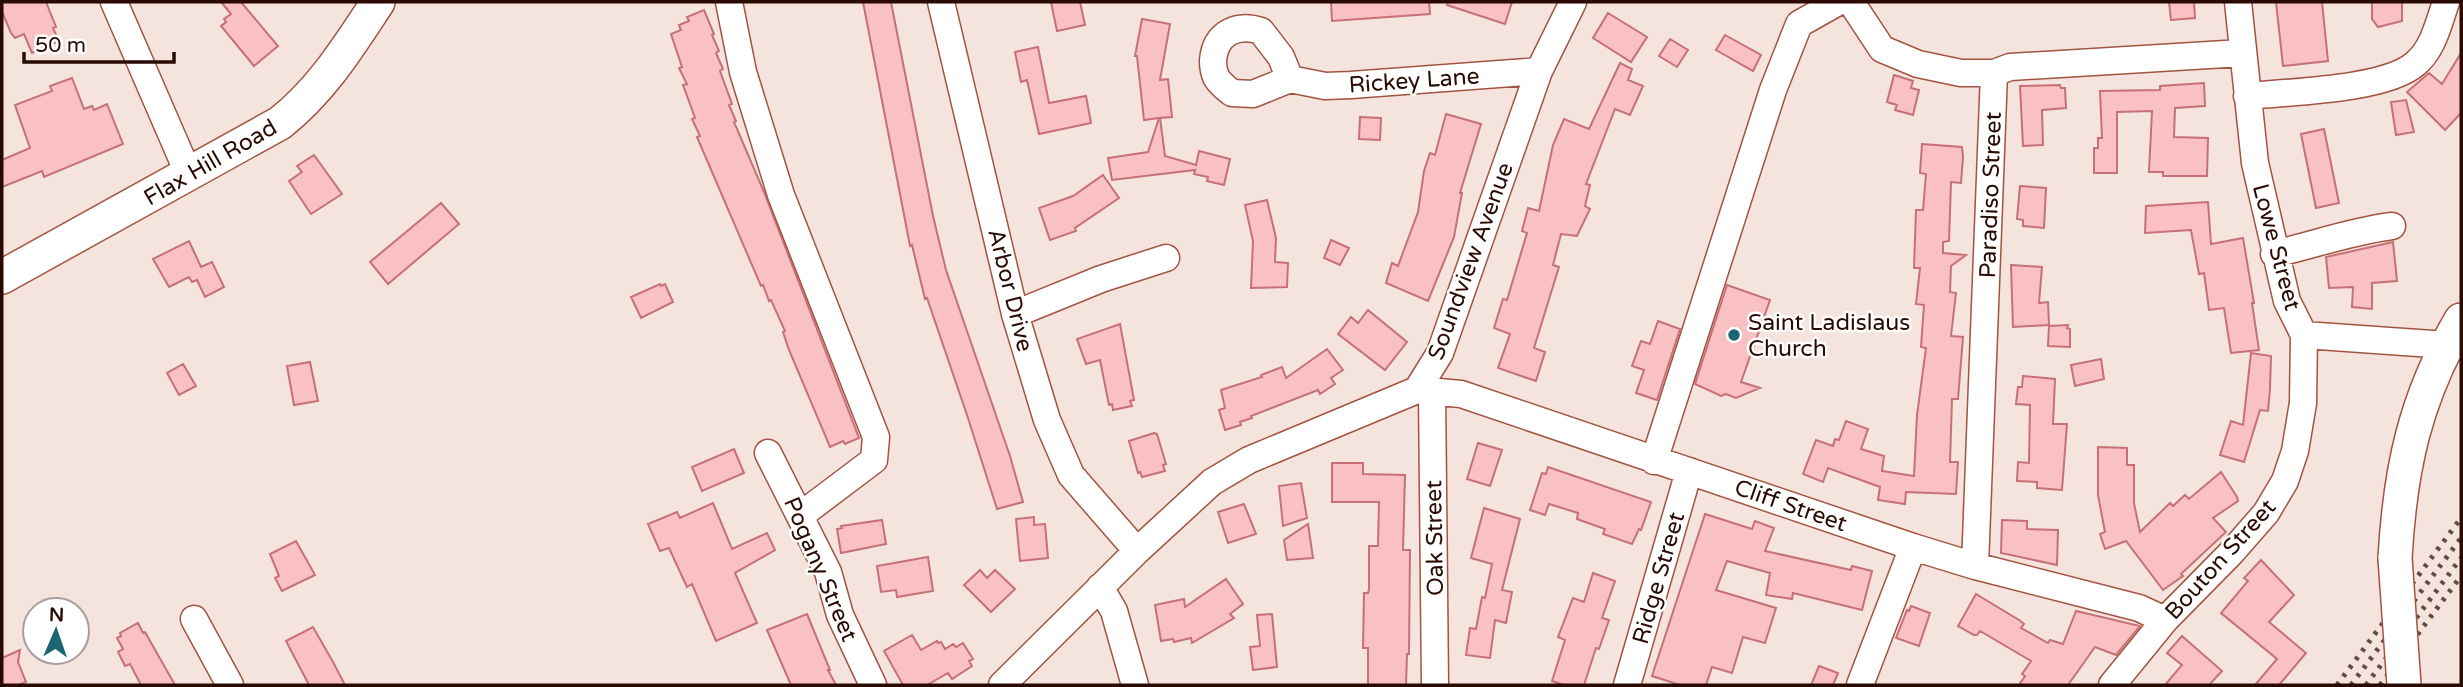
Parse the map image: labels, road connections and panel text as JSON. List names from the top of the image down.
{
  "streets": {
    "main road": ["Flax Hill Road"],
    "street": [
      "Rickey Lane",
      "Paradiso Street",
      "Lowe Street",
      "Soundview Avenue",
      "Arbor Drive",
      "Cliff Street",
      "Oak Street",
      "Bouton Street",
      "Pogany Street",
      "Ridge Street"
    ]
  },
  "crossings": [
    ["Rickey Lane", "Soundview Avenue"],
    ["Paradiso Street", "Cliff Street"],
    ["Lowe Street", "Bouton Street"],
    ["Soundview Avenue", "Cliff Street"],
    ["Soundview Avenue", "Oak Street"],
    ["Cliff Street", "Oak Street"],
    ["Cliff Street", "Bouton Street"],
    ["Cliff Street", "Ridge Street"]
  ],
  "places": ["Saint Ladislaus Church"],
  "scale_bar": "50 m",
  "north": "top"
}
